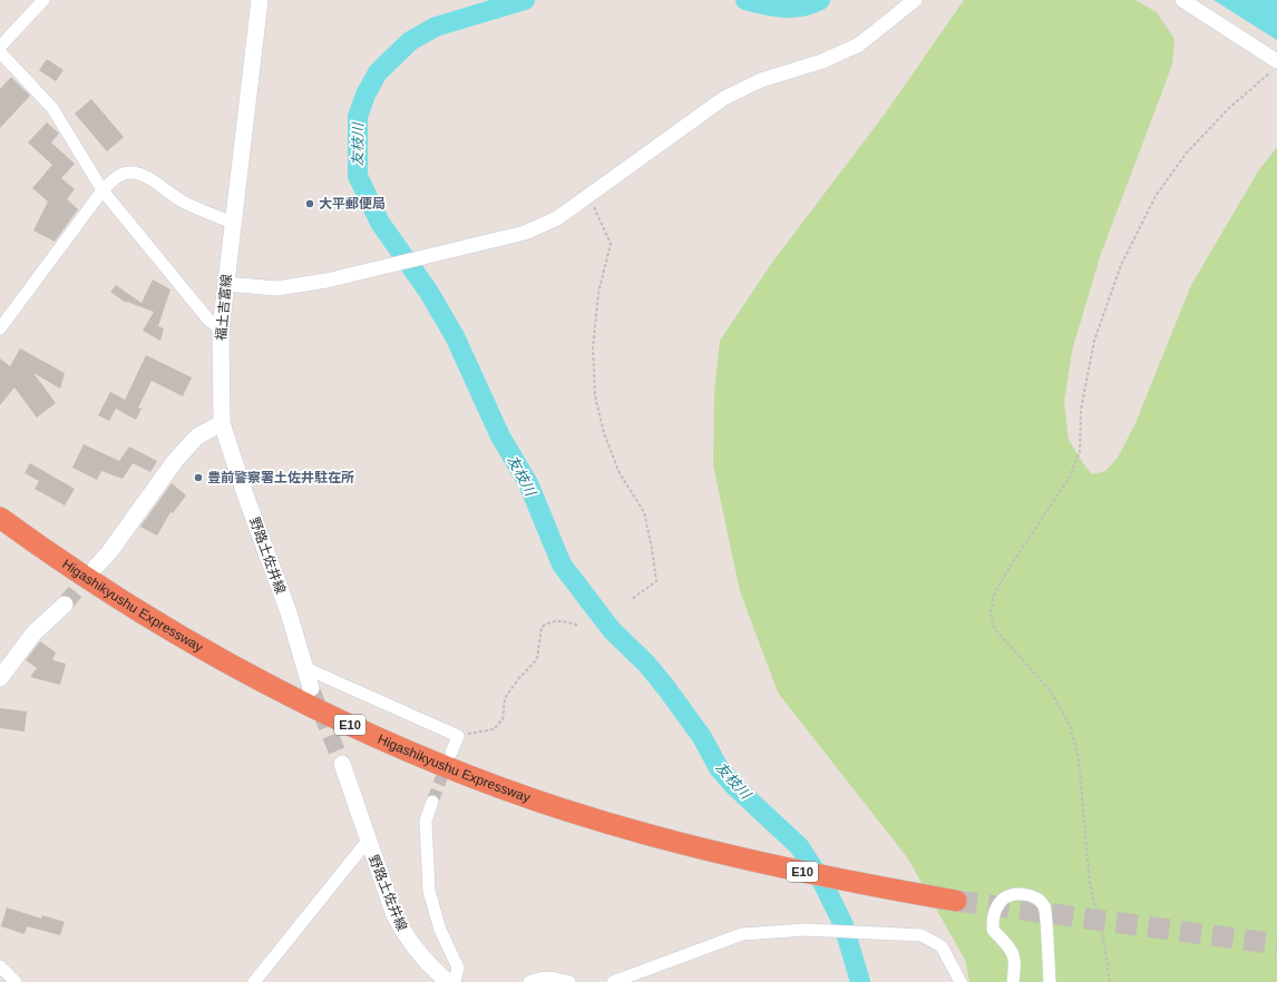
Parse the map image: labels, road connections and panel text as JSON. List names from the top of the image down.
{
  "streets": {
    "highway": ["Higashikyushu Expressway", "E10"],
    "main road": ["福土吉富線", "野路土佐井線"]
  },
  "crossings": [
    ["福土吉富線", "野路土佐井線"]
  ],
  "water": ["友枝川"],
  "places": ["大平郵便局", "豊前警察署土佐井駐在所"]
}
